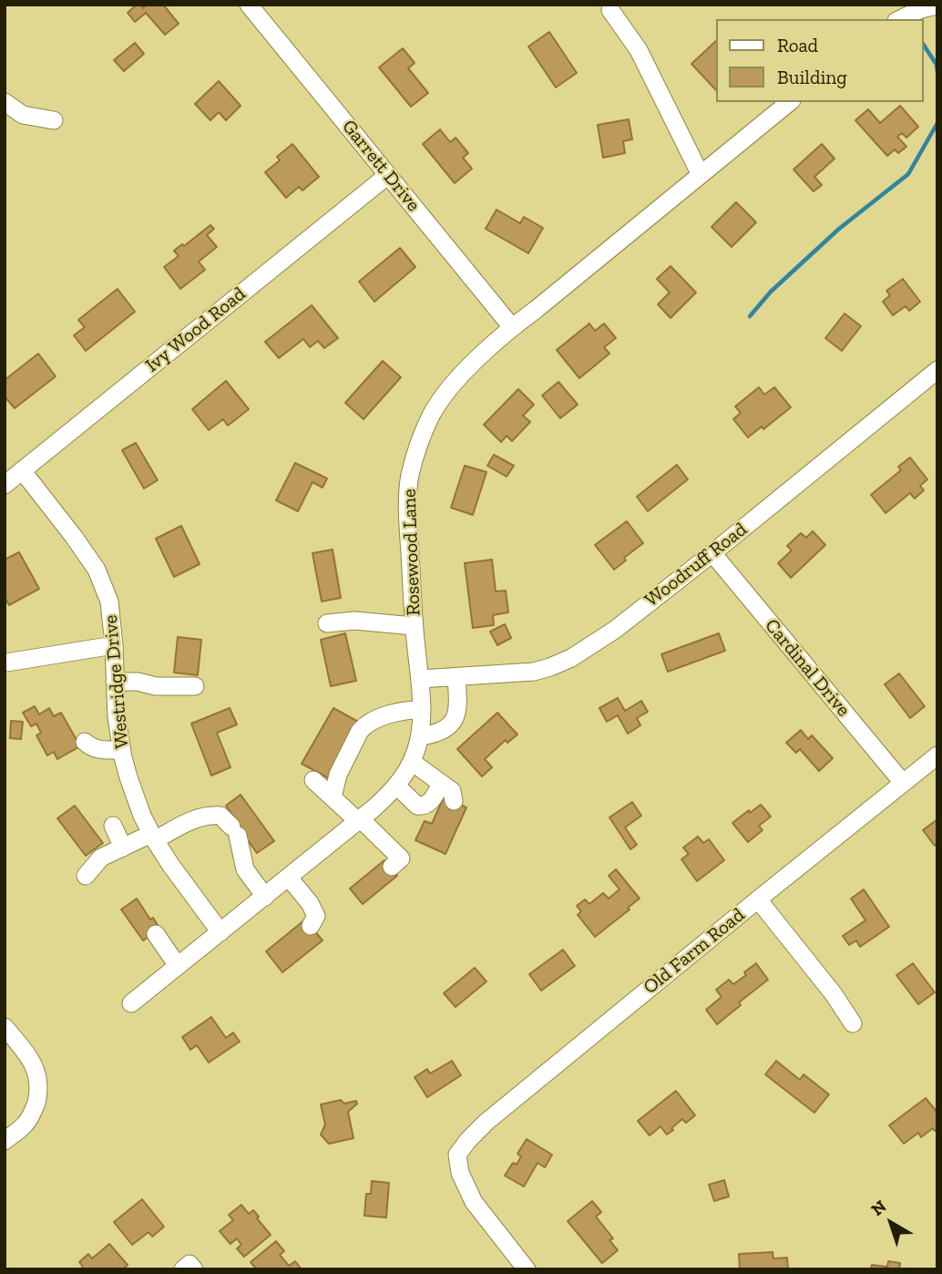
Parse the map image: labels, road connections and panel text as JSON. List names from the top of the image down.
{
  "streets": {
    "street": [
      "Garrett Drive",
      "Ivy Wood Road",
      "Rosewood Lane",
      "Woodruff Road",
      "Cardinal Drive",
      "Westridge Drive",
      "Old Farm Road"
    ]
  },
  "crossings": [
    ["Garrett Drive", "Ivy Wood Road"],
    ["Garrett Drive", "Rosewood Lane"],
    ["Ivy Wood Road", "Westridge Drive"],
    ["Rosewood Lane", "Woodruff Road"],
    ["Rosewood Lane", "Westridge Drive"],
    ["Woodruff Road", "Cardinal Drive"],
    ["Cardinal Drive", "Old Farm Road"]
  ],
  "legend": ["Road", "Building"],
  "north": "top left"
}
